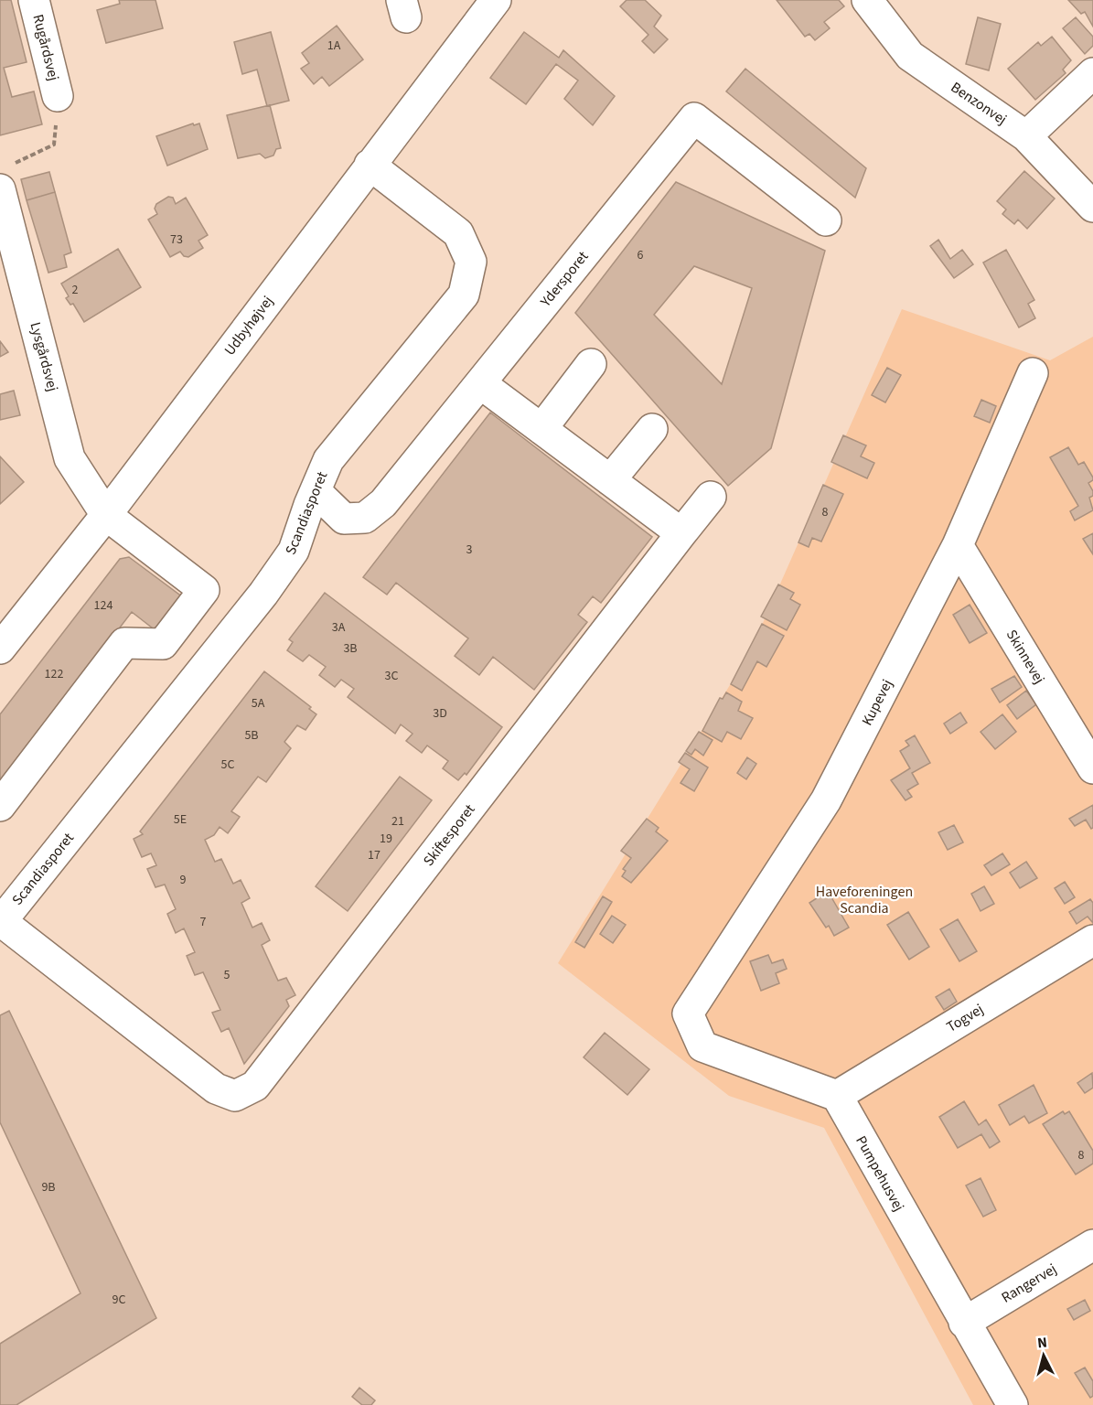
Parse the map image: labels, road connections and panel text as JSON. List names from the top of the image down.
{
  "streets": {
    "street": [
      "Rugårdsvej",
      "Benzonvej",
      "Ydersporet",
      "Udbyhøjvej",
      "Lysgårdsvej",
      "Scandiasporet",
      "Skinnevej",
      "Kupevej",
      "Skiftesporet",
      "Togvej",
      "Pumpehusvej",
      "Rangervej"
    ]
  },
  "crossings": [
    ["Ydersporet", "Scandiasporet"],
    ["Udbyhøjvej", "Lysgårdsvej"],
    ["Udbyhøjvej", "Scandiasporet"],
    ["Scandiasporet", "Skiftesporet"],
    ["Skinnevej", "Kupevej"],
    ["Kupevej", "Togvej"],
    ["Kupevej", "Pumpehusvej"],
    ["Togvej", "Pumpehusvej"],
    ["Pumpehusvej", "Rangervej"]
  ],
  "parks": ["Haveforeningen Scandia"],
  "house_numbers": [
    "1A",
    "73",
    "6",
    "2",
    "8",
    "3",
    "124",
    "3A",
    "3B",
    "122",
    "3C",
    "5A",
    "3D",
    "5B",
    "5C",
    "5E",
    "21",
    "19",
    "17",
    "9",
    "7",
    "5",
    "8",
    "9B",
    "9C"
  ],
  "north": "top"
}
